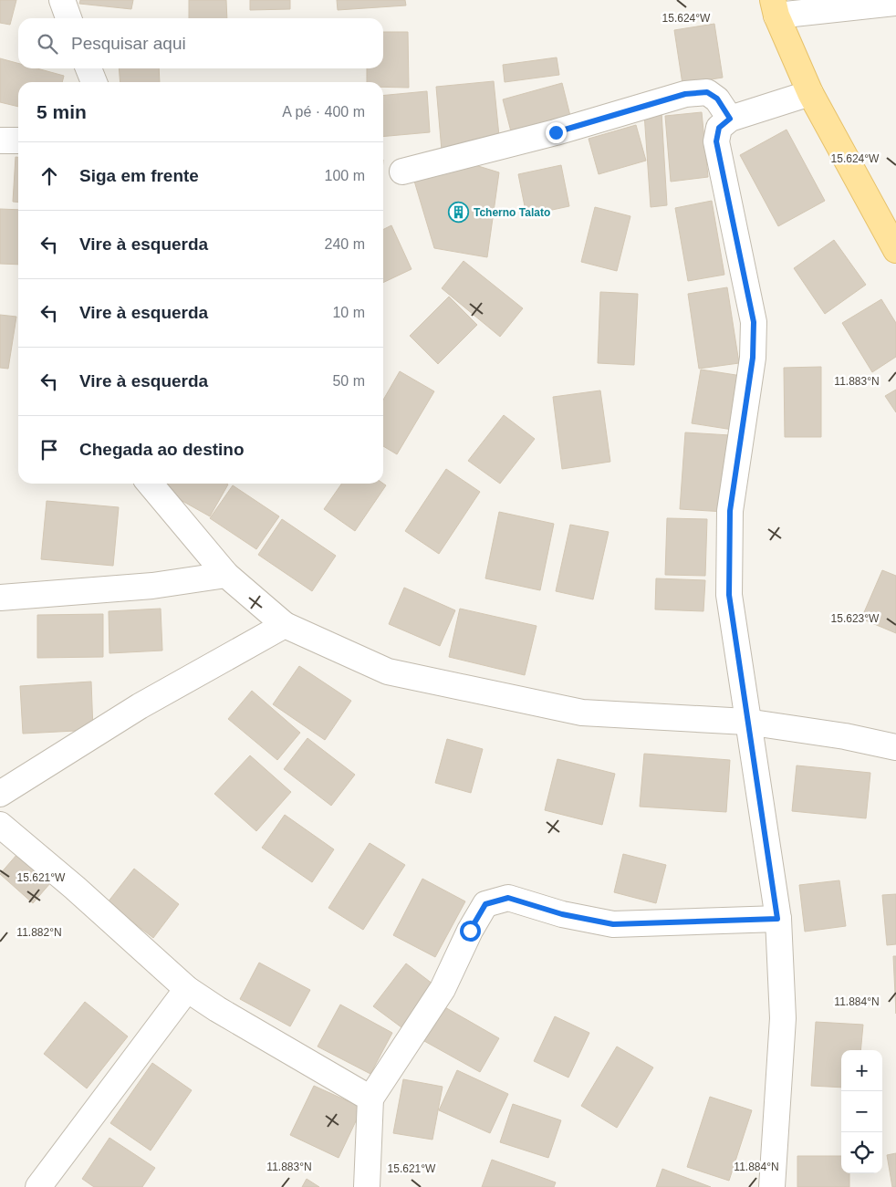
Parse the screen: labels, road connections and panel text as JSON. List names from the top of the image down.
{
  "places": {
    "building": ["Tcherno Talato"]
  },
  "page": {
    "search": "Pesquisar aqui",
    "heading": ["5 min", "A pé · 400 m"],
    "list": [
      ["Siga em frente", "100 m"],
      ["Vire à esquerda", "240 m"],
      ["Vire à esquerda", "10 m"],
      ["Vire à esquerda", "50 m"],
      "Chegada ao destino"
    ],
    "map_buttons": ["+", "−"]
  },
  "coordinates": [
    "15.624°W",
    "11.883°N",
    "15.623°W",
    "15.621°W",
    "11.882°N",
    "11.884°N"
  ]
}
